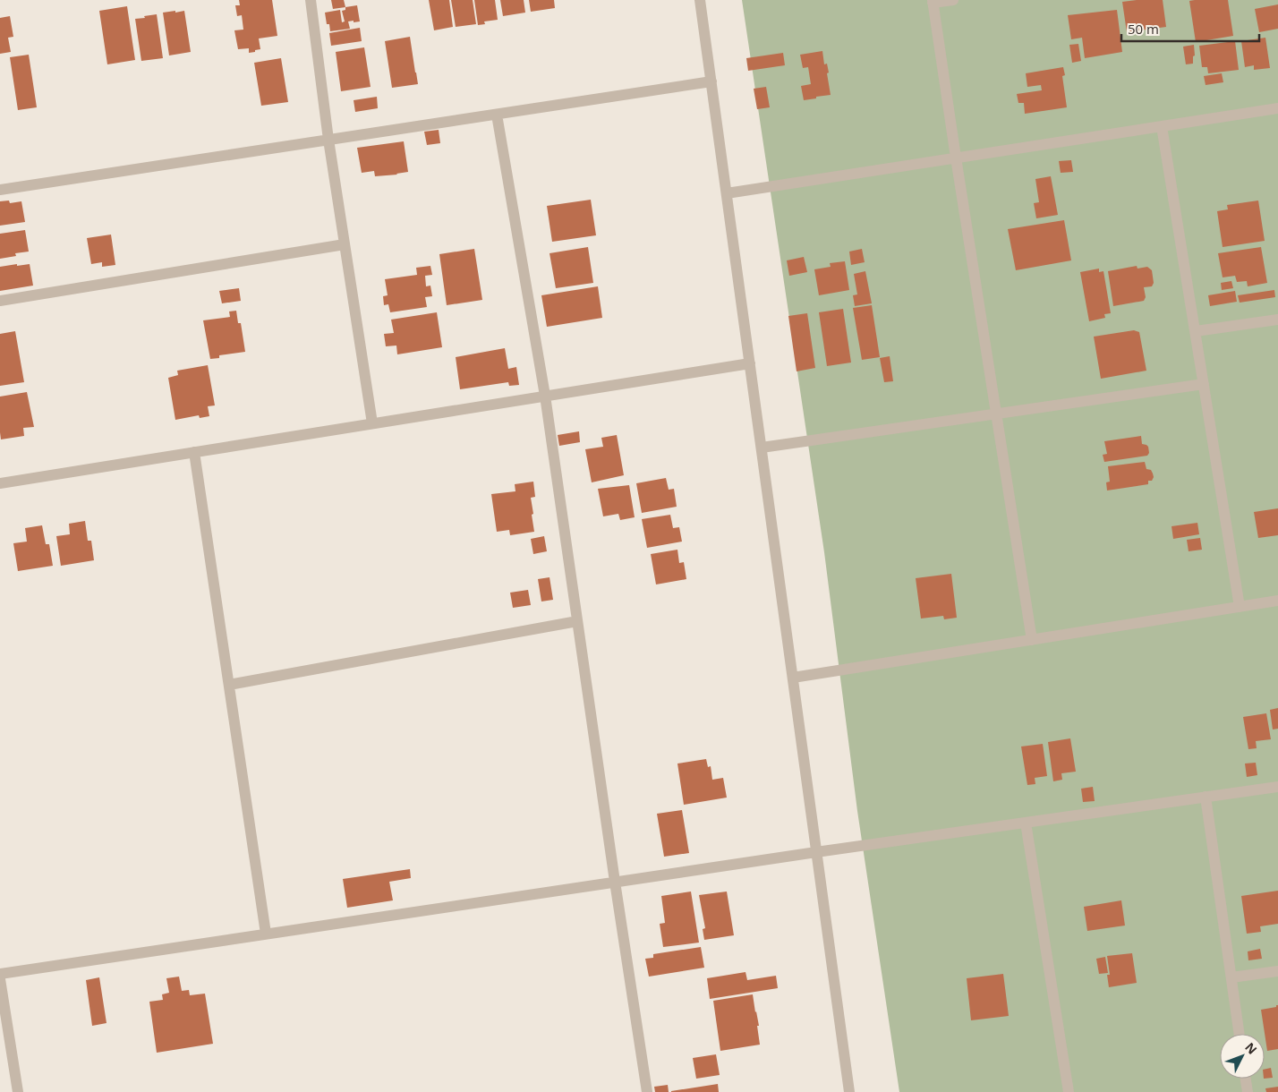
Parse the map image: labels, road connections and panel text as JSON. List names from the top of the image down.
{
  "scale_bar": "50 m",
  "north": "top right"
}
